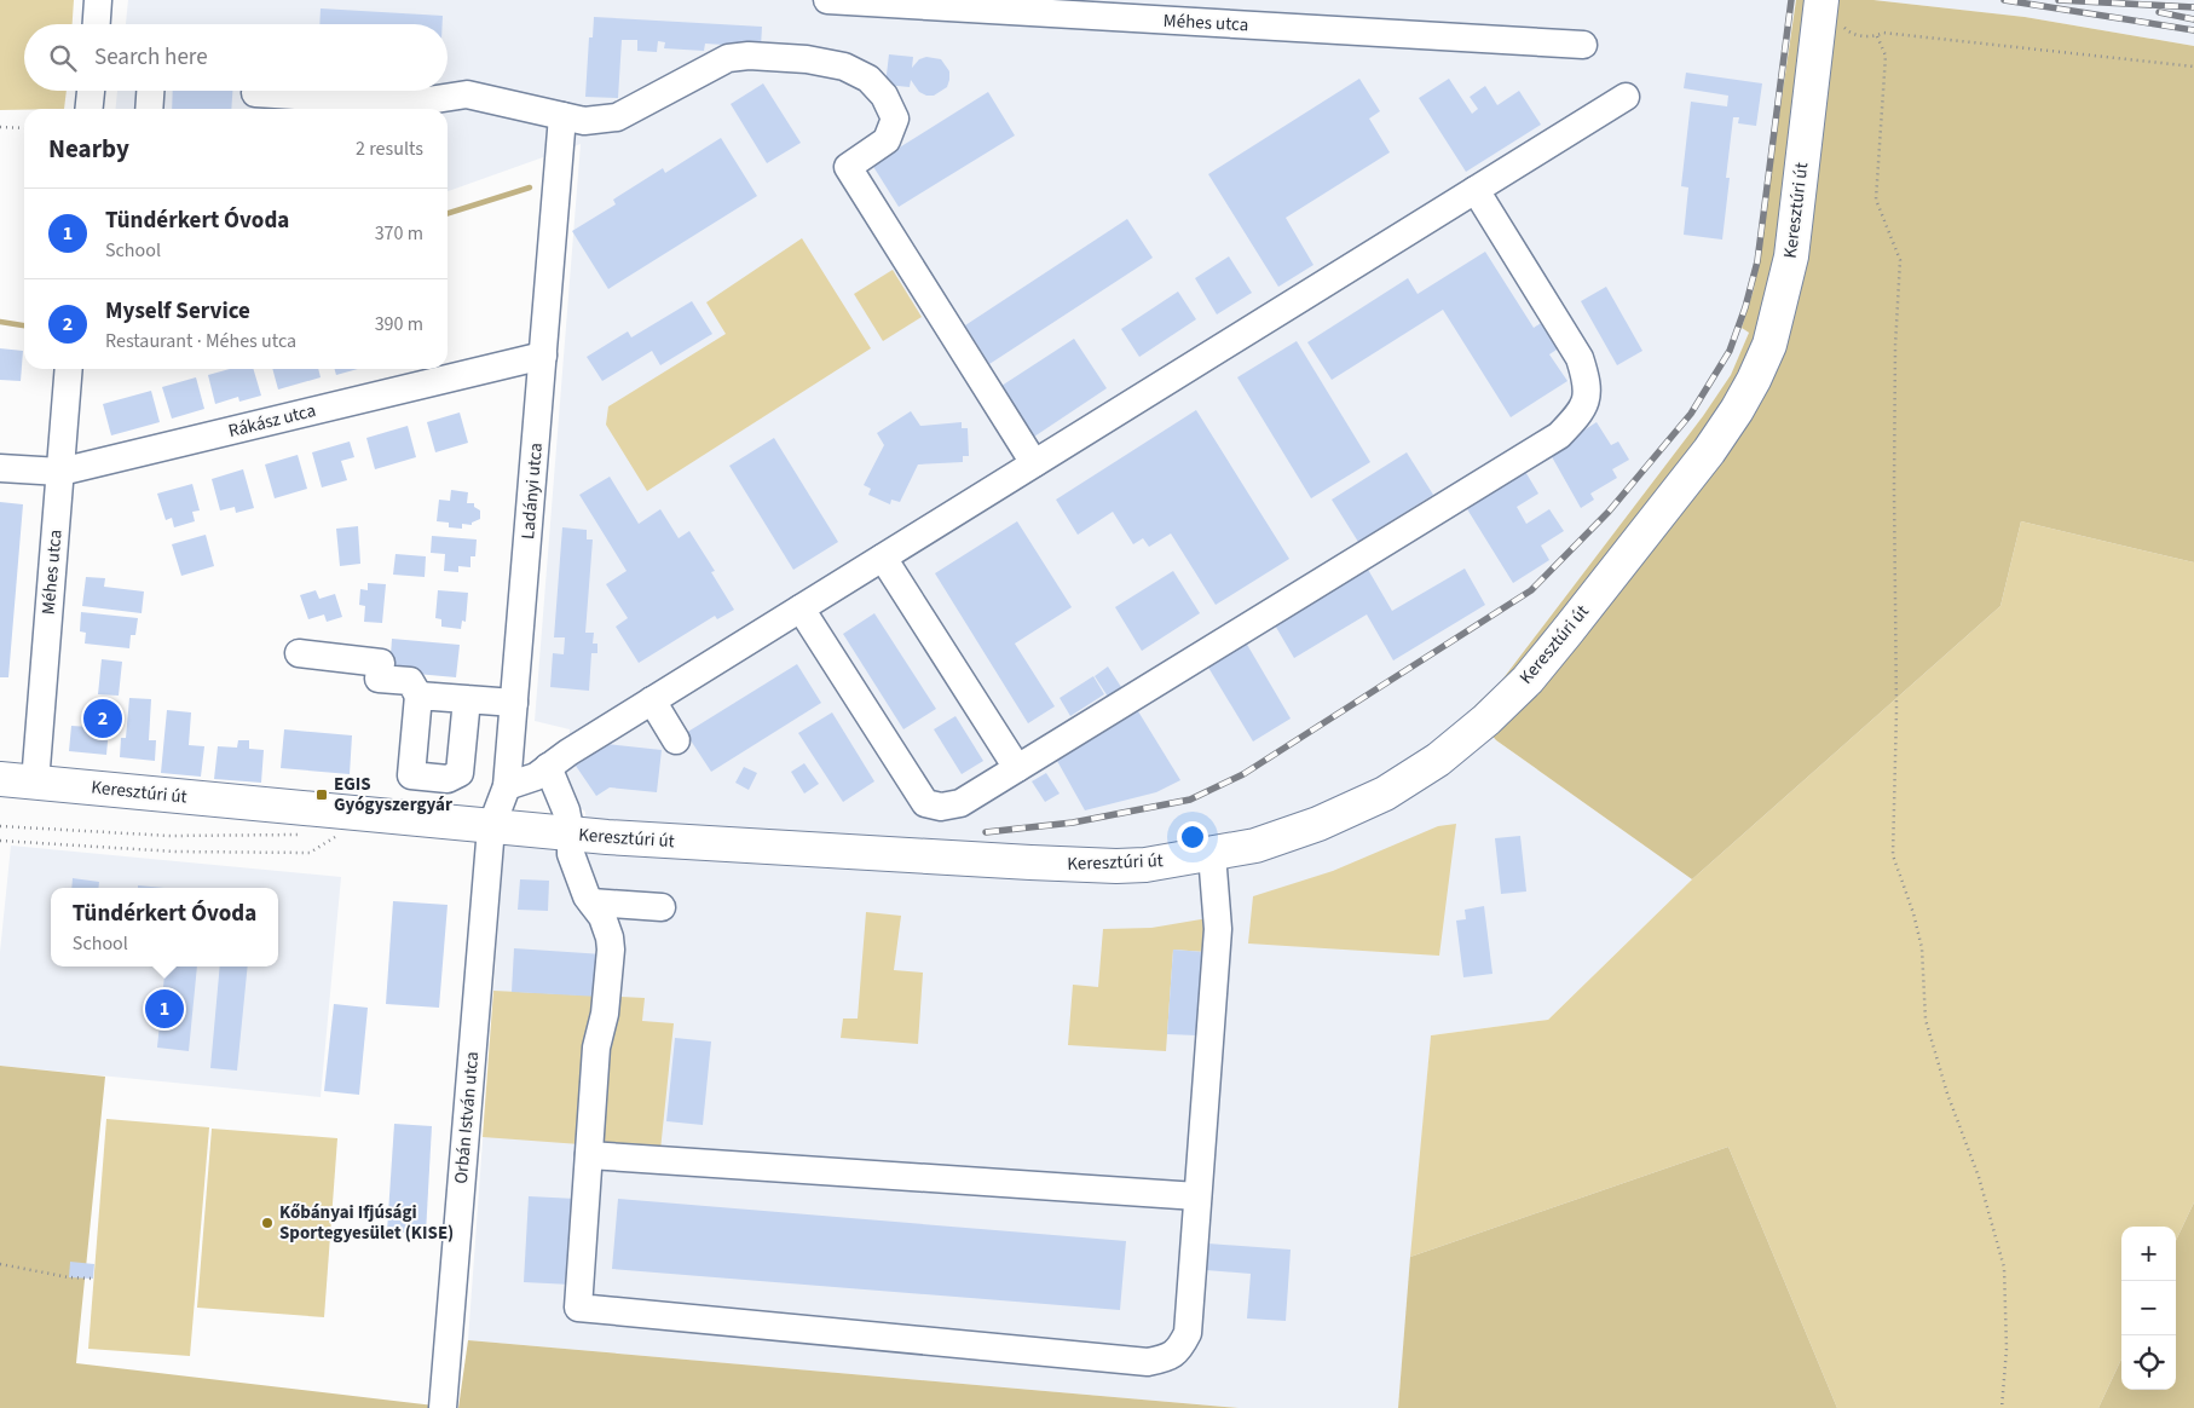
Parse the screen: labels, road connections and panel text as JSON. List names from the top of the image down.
{
  "streets": {
    "main road": ["Keresztúri út"],
    "street": [
      "Méhes utca",
      "Rákász utca",
      "Ladányi utca",
      "Orbán István utca"
    ]
  },
  "crossings": [
    ["Méhes utca", "Keresztúri út"],
    ["Méhes utca", "Rákász utca"],
    ["Keresztúri út", "Ladányi utca"],
    ["Keresztúri út", "Orbán István utca"],
    ["Rákász utca", "Ladányi utca"],
    ["Ladányi utca", "Orbán István utca"]
  ],
  "places": {
    "transit": ["EGIS Gyógyszergyár"],
    "other": ["Kőbányai Ifjúsági Sportegyesület (KISE)"]
  },
  "page": {
    "search": "Search here",
    "heading": ["Nearby", "2 results"],
    "list": [
      {
        "mark": "1",
        "name": "Tündérkert Óvoda",
        "note": "School",
        "value": "370 m"
      },
      {
        "mark": "2",
        "name": "Myself Service",
        "note": "Restaurant · Méhes utca",
        "value": "390 m"
      }
    ],
    "pins": ["2", "1"],
    "popup": ["Tündérkert Óvoda", "School"],
    "map_buttons": ["+", "−"]
  }
}
